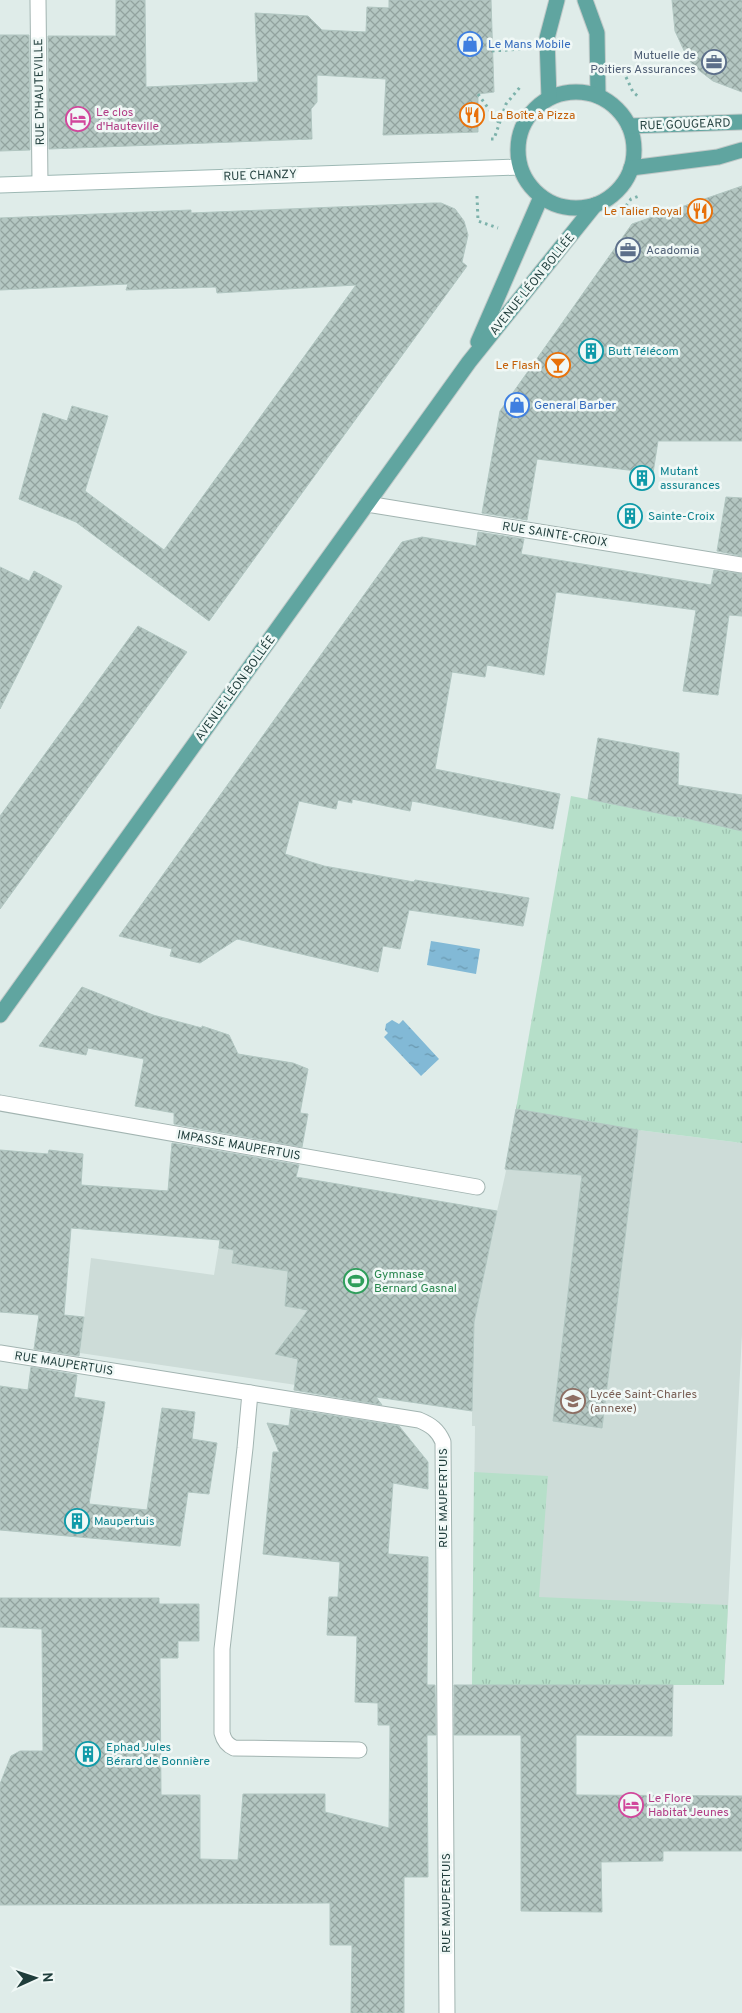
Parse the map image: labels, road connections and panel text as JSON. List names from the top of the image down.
{
  "streets": {
    "main road": ["RUE GOUGEARD", "AVENUE LÉON BOLLÉE"],
    "street": [
      "RUE D'HAUTEVILLE",
      "RUE CHANZY",
      "RUE SAINTE-CROIX",
      "IMPASSE MAUPERTUIS",
      "RUE MAUPERTUIS"
    ]
  },
  "crossings": [
    ["RUE D'HAUTEVILLE", "RUE CHANZY"],
    ["RUE GOUGEARD", "RUE CHANZY"],
    ["RUE GOUGEARD", "AVENUE LÉON BOLLÉE"],
    ["RUE CHANZY", "AVENUE LÉON BOLLÉE"],
    ["AVENUE LÉON BOLLÉE", "RUE SAINTE-CROIX"]
  ],
  "places": {
    "shop": ["Le Mans Mobile", "General Barber"],
    "office": ["Mutuelle de Poitiers Assurances", "Acadomia"],
    "restaurant": ["La Boîte à Pizza", "Le Talier Royal"],
    "hotel": ["Le clos d'Hauteville", "Le Flore Habitat Jeunes"],
    "building": [
      "Butt Télécom",
      "Mutant assurances",
      "Sainte-Croix",
      "Maupertuis",
      "Ephad Jules Bérard de Bonnière"
    ],
    "bar": ["Le Flash"],
    "sports": ["Gymnase Bernard Gasnal"],
    "school or university": ["Lycée Saint-Charles (annexe)"]
  },
  "north": "right"
}
